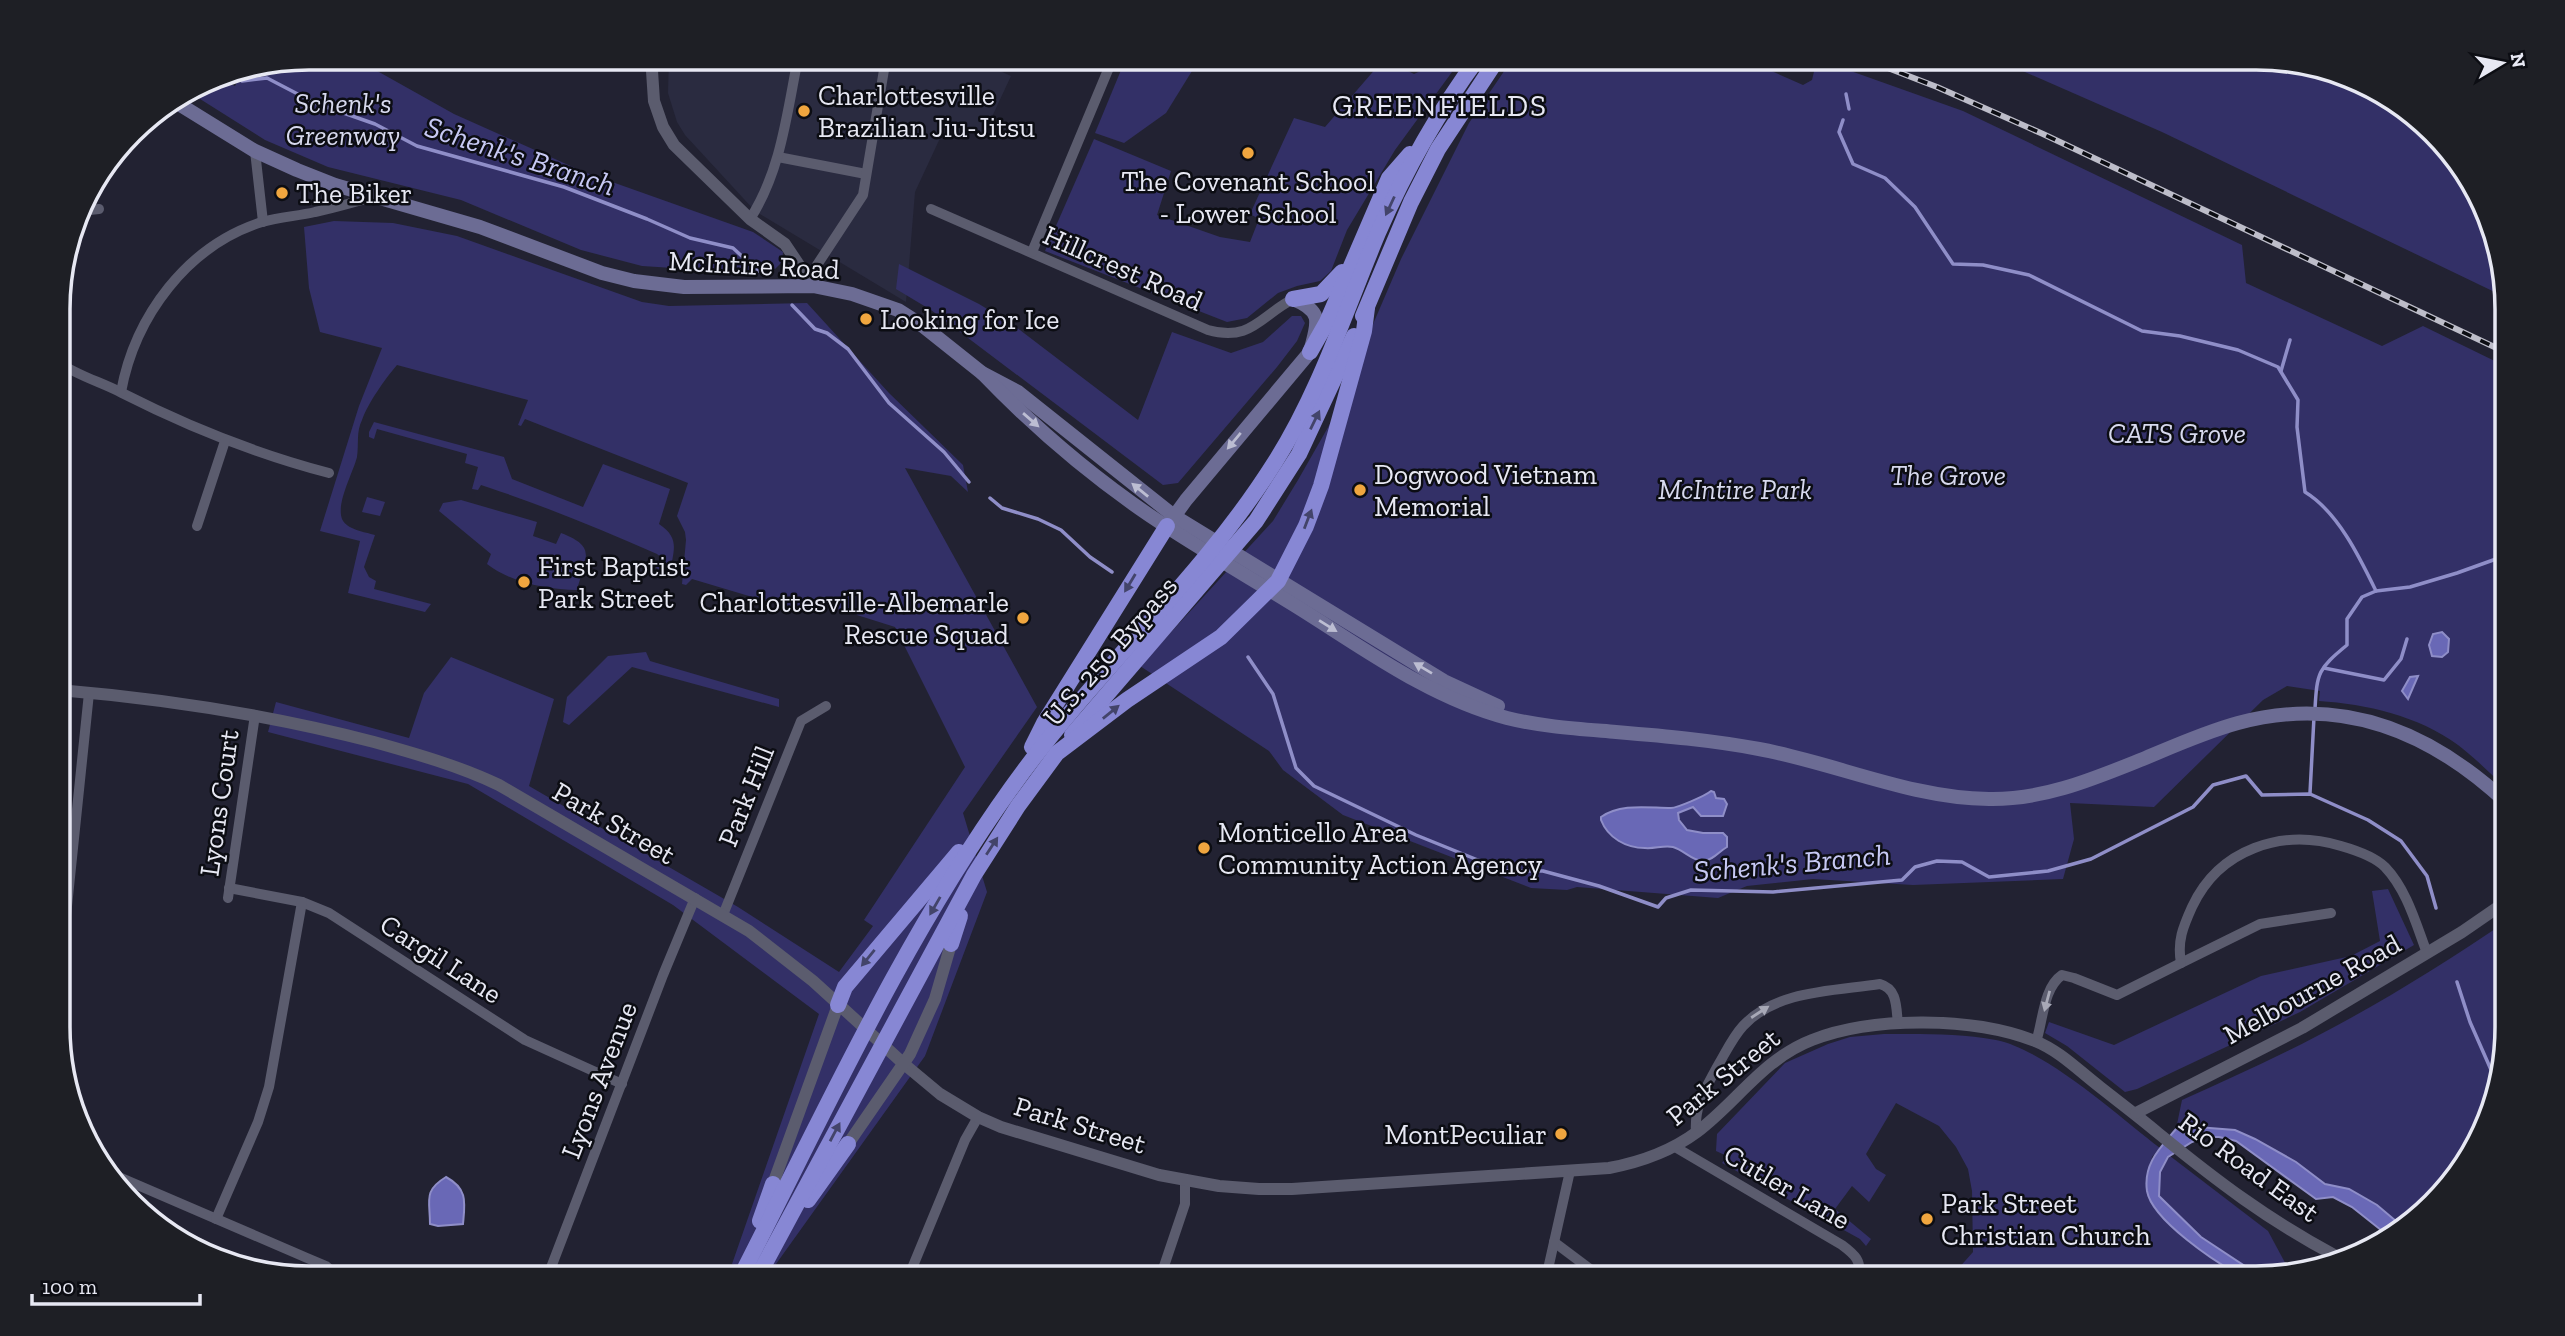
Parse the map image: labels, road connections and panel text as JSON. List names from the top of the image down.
{
  "streets": {
    "highway": ["U.S. 250 Bypass"],
    "main road": ["McIntire Road"],
    "street": [
      "Hillcrest Road",
      "Park Hill",
      "Lyons Court",
      "Park Street",
      "Cargil Lane",
      "Melbourne Road",
      "Lyons Avenue",
      "Rio Road East",
      "Cutler Lane"
    ]
  },
  "crossings": [
    ["Park Hill", "Park Street"],
    ["Lyons Court", "Park Street"],
    ["Lyons Court", "Cargil Lane"],
    ["Park Street", "Melbourne Road"],
    ["Park Street", "Lyons Avenue"],
    ["Park Street", "Rio Road East"],
    ["Park Street", "Cutler Lane"],
    ["Cargil Lane", "Lyons Avenue"],
    ["Melbourne Road", "Rio Road East"]
  ],
  "districts": ["GREENFIELDS"],
  "water": ["Schenk's Branch"],
  "parks": [
    "Schenk's Greenway",
    "CATS Grove",
    "The Grove",
    "McIntire Park"
  ],
  "places": [
    "Charlottesville Brazilian Jiu-Jitsu",
    "The Covenant School - Lower School",
    "The Biker",
    "Looking for Ice",
    "Dogwood Vietnam Memorial",
    "First Baptist Park Street",
    "Charlottesville-Albemarle Rescue Squad",
    "Monticello Area Community Action Agency",
    "MontPeculiar",
    "Park Street Christian Church"
  ],
  "scale_bar": "100 m",
  "north": "right"
}
